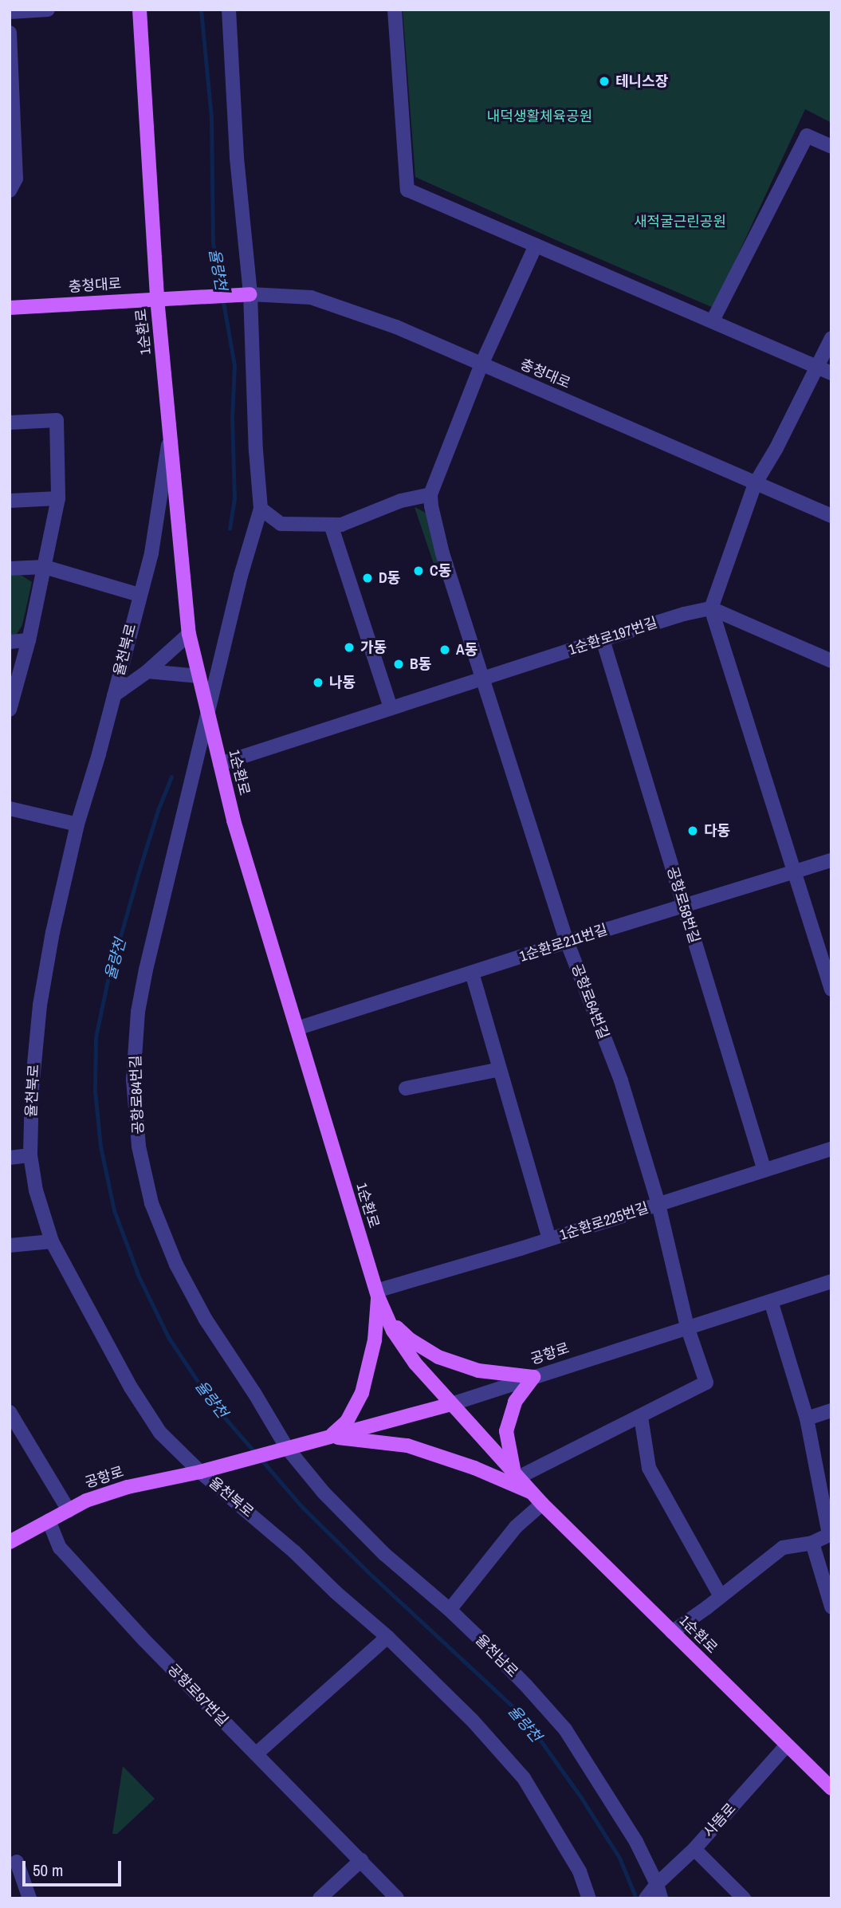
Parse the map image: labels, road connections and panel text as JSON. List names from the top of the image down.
{
  "streets": {
    "main road": ["충청대로", "1순환로", "공항로"],
    "street": [
      "1순환로197번길",
      "율천북로",
      "공항로58번길",
      "1순환로211번길",
      "공항로64번길",
      "공항로84번길",
      "1순환로225번길",
      "율천남로",
      "공항로97번길",
      "사뜸로"
    ]
  },
  "crossings": [
    ["충청대로", "1순환로"],
    ["1순환로", "1순환로197번길"],
    ["1순환로", "율천북로"],
    ["1순환로", "1순환로211번길"],
    ["1순환로", "공항로84번길"],
    ["1순환로", "1순환로225번길"],
    ["1순환로", "공항로"],
    ["1순환로", "사뜸로"],
    ["1순환로197번길", "공항로58번길"],
    ["1순환로197번길", "공항로64번길"],
    ["율천북로", "공항로"],
    ["공항로58번길", "1순환로211번길"],
    ["공항로58번길", "1순환로225번길"],
    ["1순환로211번길", "공항로64번길"],
    ["공항로64번길", "1순환로225번길"],
    ["공항로64번길", "공항로"],
    ["공항로84번길", "공항로"],
    ["공항로84번길", "율천남로"],
    ["공항로", "율천남로"],
    ["공항로", "공항로97번길"],
    ["율천남로", "사뜸로"]
  ],
  "water": ["율량천"],
  "parks": ["내덕생활체육공원", "새적굴근린공원"],
  "places": [
    "테니스장",
    "C동",
    "D동",
    "가동",
    "A동",
    "B동",
    "나동",
    "다동"
  ],
  "scale_bar": "50 m"
}
